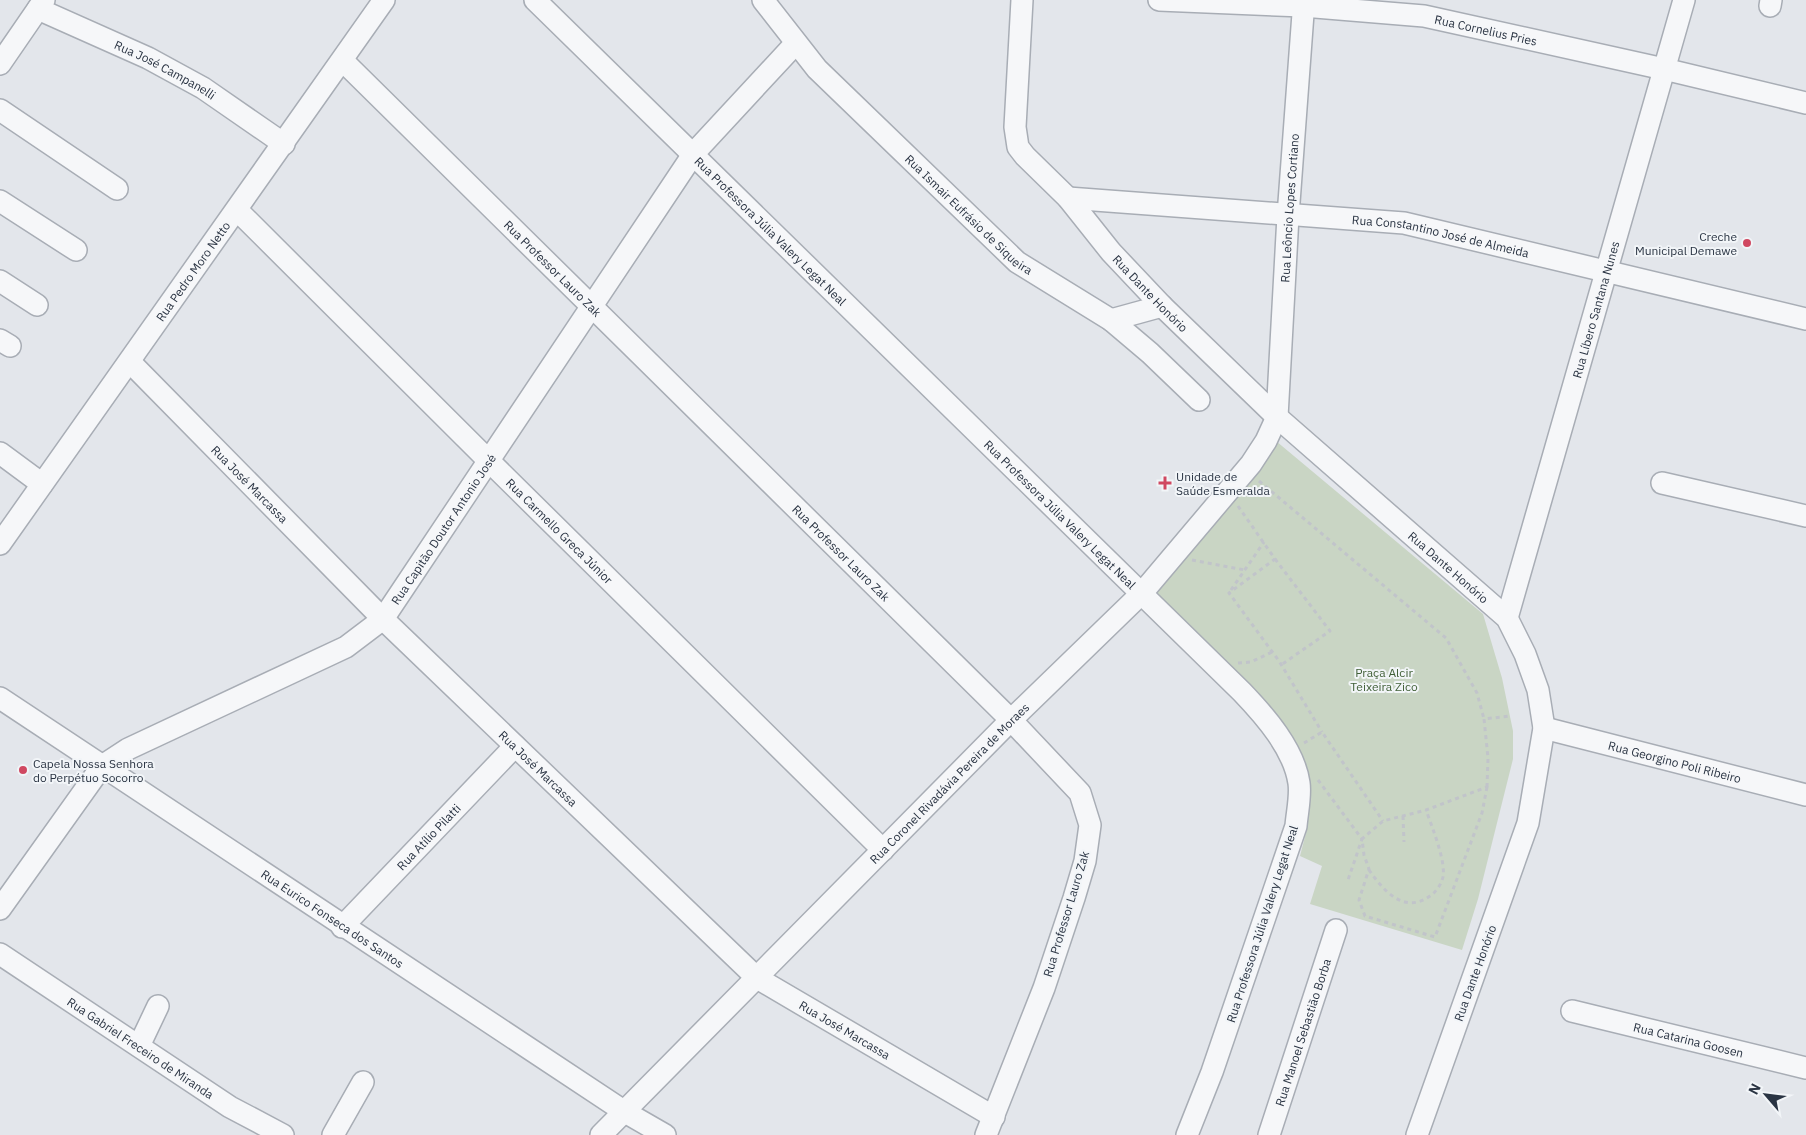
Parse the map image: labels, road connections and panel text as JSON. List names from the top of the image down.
{
  "streets": {
    "street": [
      "Rua Cornelius Pries",
      "Rua José Campanelli",
      "Rua Leôncio Lopes Cortiano",
      "Rua Ismair Eufrásio de Siqueira",
      "Rua Professora Júlia Valery Legat Neal",
      "Rua Constantino José de Almeida",
      "Rua Professor Lauro Zak",
      "Rua Pedro Moro Netto",
      "Rua Dante Honório",
      "Rua Líbero Santana Nunes",
      "Rua José Marcassa",
      "Rua Capitão Doutor Antonio José",
      "Rua Carmello Greca Júnior",
      "Rua Georgino Poli Ribeiro",
      "Rua Coronel Rivadávia Pereira de Moraes",
      "Rua Atílio Pilatti",
      "Rua Eurico Fonseca dos Santos",
      "Rua Manoel Sebastião Borba",
      "Rua Catarina Goosen",
      "Rua Gabriel Freceiro de Miranda"
    ]
  },
  "crossings": [
    ["Rua Cornelius Pries", "Rua Leôncio Lopes Cortiano"],
    ["Rua Cornelius Pries", "Rua Líbero Santana Nunes"],
    ["Rua José Campanelli", "Rua Pedro Moro Netto"],
    ["Rua Leôncio Lopes Cortiano", "Rua Constantino José de Almeida"],
    ["Rua Leôncio Lopes Cortiano", "Rua Dante Honório"],
    ["Rua Leôncio Lopes Cortiano", "Rua Coronel Rivadávia Pereira de Moraes"],
    ["Rua Ismair Eufrásio de Siqueira", "Rua Capitão Doutor Antonio José"],
    ["Rua Professora Júlia Valery Legat Neal", "Rua Capitão Doutor Antonio José"],
    ["Rua Professora Júlia Valery Legat Neal", "Rua Coronel Rivadávia Pereira de Moraes"],
    ["Rua Constantino José de Almeida", "Rua Dante Honório"],
    ["Rua Constantino José de Almeida", "Rua Líbero Santana Nunes"],
    ["Rua Professor Lauro Zak", "Rua Pedro Moro Netto"],
    ["Rua Professor Lauro Zak", "Rua José Marcassa"],
    ["Rua Professor Lauro Zak", "Rua Capitão Doutor Antonio José"],
    ["Rua Professor Lauro Zak", "Rua Coronel Rivadávia Pereira de Moraes"],
    ["Rua Pedro Moro Netto", "Rua José Marcassa"],
    ["Rua Pedro Moro Netto", "Rua Carmello Greca Júnior"],
    ["Rua Dante Honório", "Rua Líbero Santana Nunes"],
    ["Rua Dante Honório", "Rua Georgino Poli Ribeiro"],
    ["Rua Dante Honório", "Rua Coronel Rivadávia Pereira de Moraes"],
    ["Rua José Marcassa", "Rua Capitão Doutor Antonio José"],
    ["Rua José Marcassa", "Rua Coronel Rivadávia Pereira de Moraes"],
    ["Rua José Marcassa", "Rua Atílio Pilatti"],
    ["Rua Capitão Doutor Antonio José", "Rua Carmello Greca Júnior"],
    ["Rua Capitão Doutor Antonio José", "Rua Eurico Fonseca dos Santos"],
    ["Rua Carmello Greca Júnior", "Rua Coronel Rivadávia Pereira de Moraes"],
    ["Rua Coronel Rivadávia Pereira de Moraes", "Rua Eurico Fonseca dos Santos"],
    ["Rua Atílio Pilatti", "Rua Eurico Fonseca dos Santos"]
  ],
  "parks": ["Praça Alcir Teixeira Zico"],
  "places": {
    "other": ["Creche Municipal Demawe", "Capela Nossa Senhora do Perpétuo Socorro"],
    "health": ["Unidade de Saúde Esmeralda"]
  },
  "north": "top left"
}
